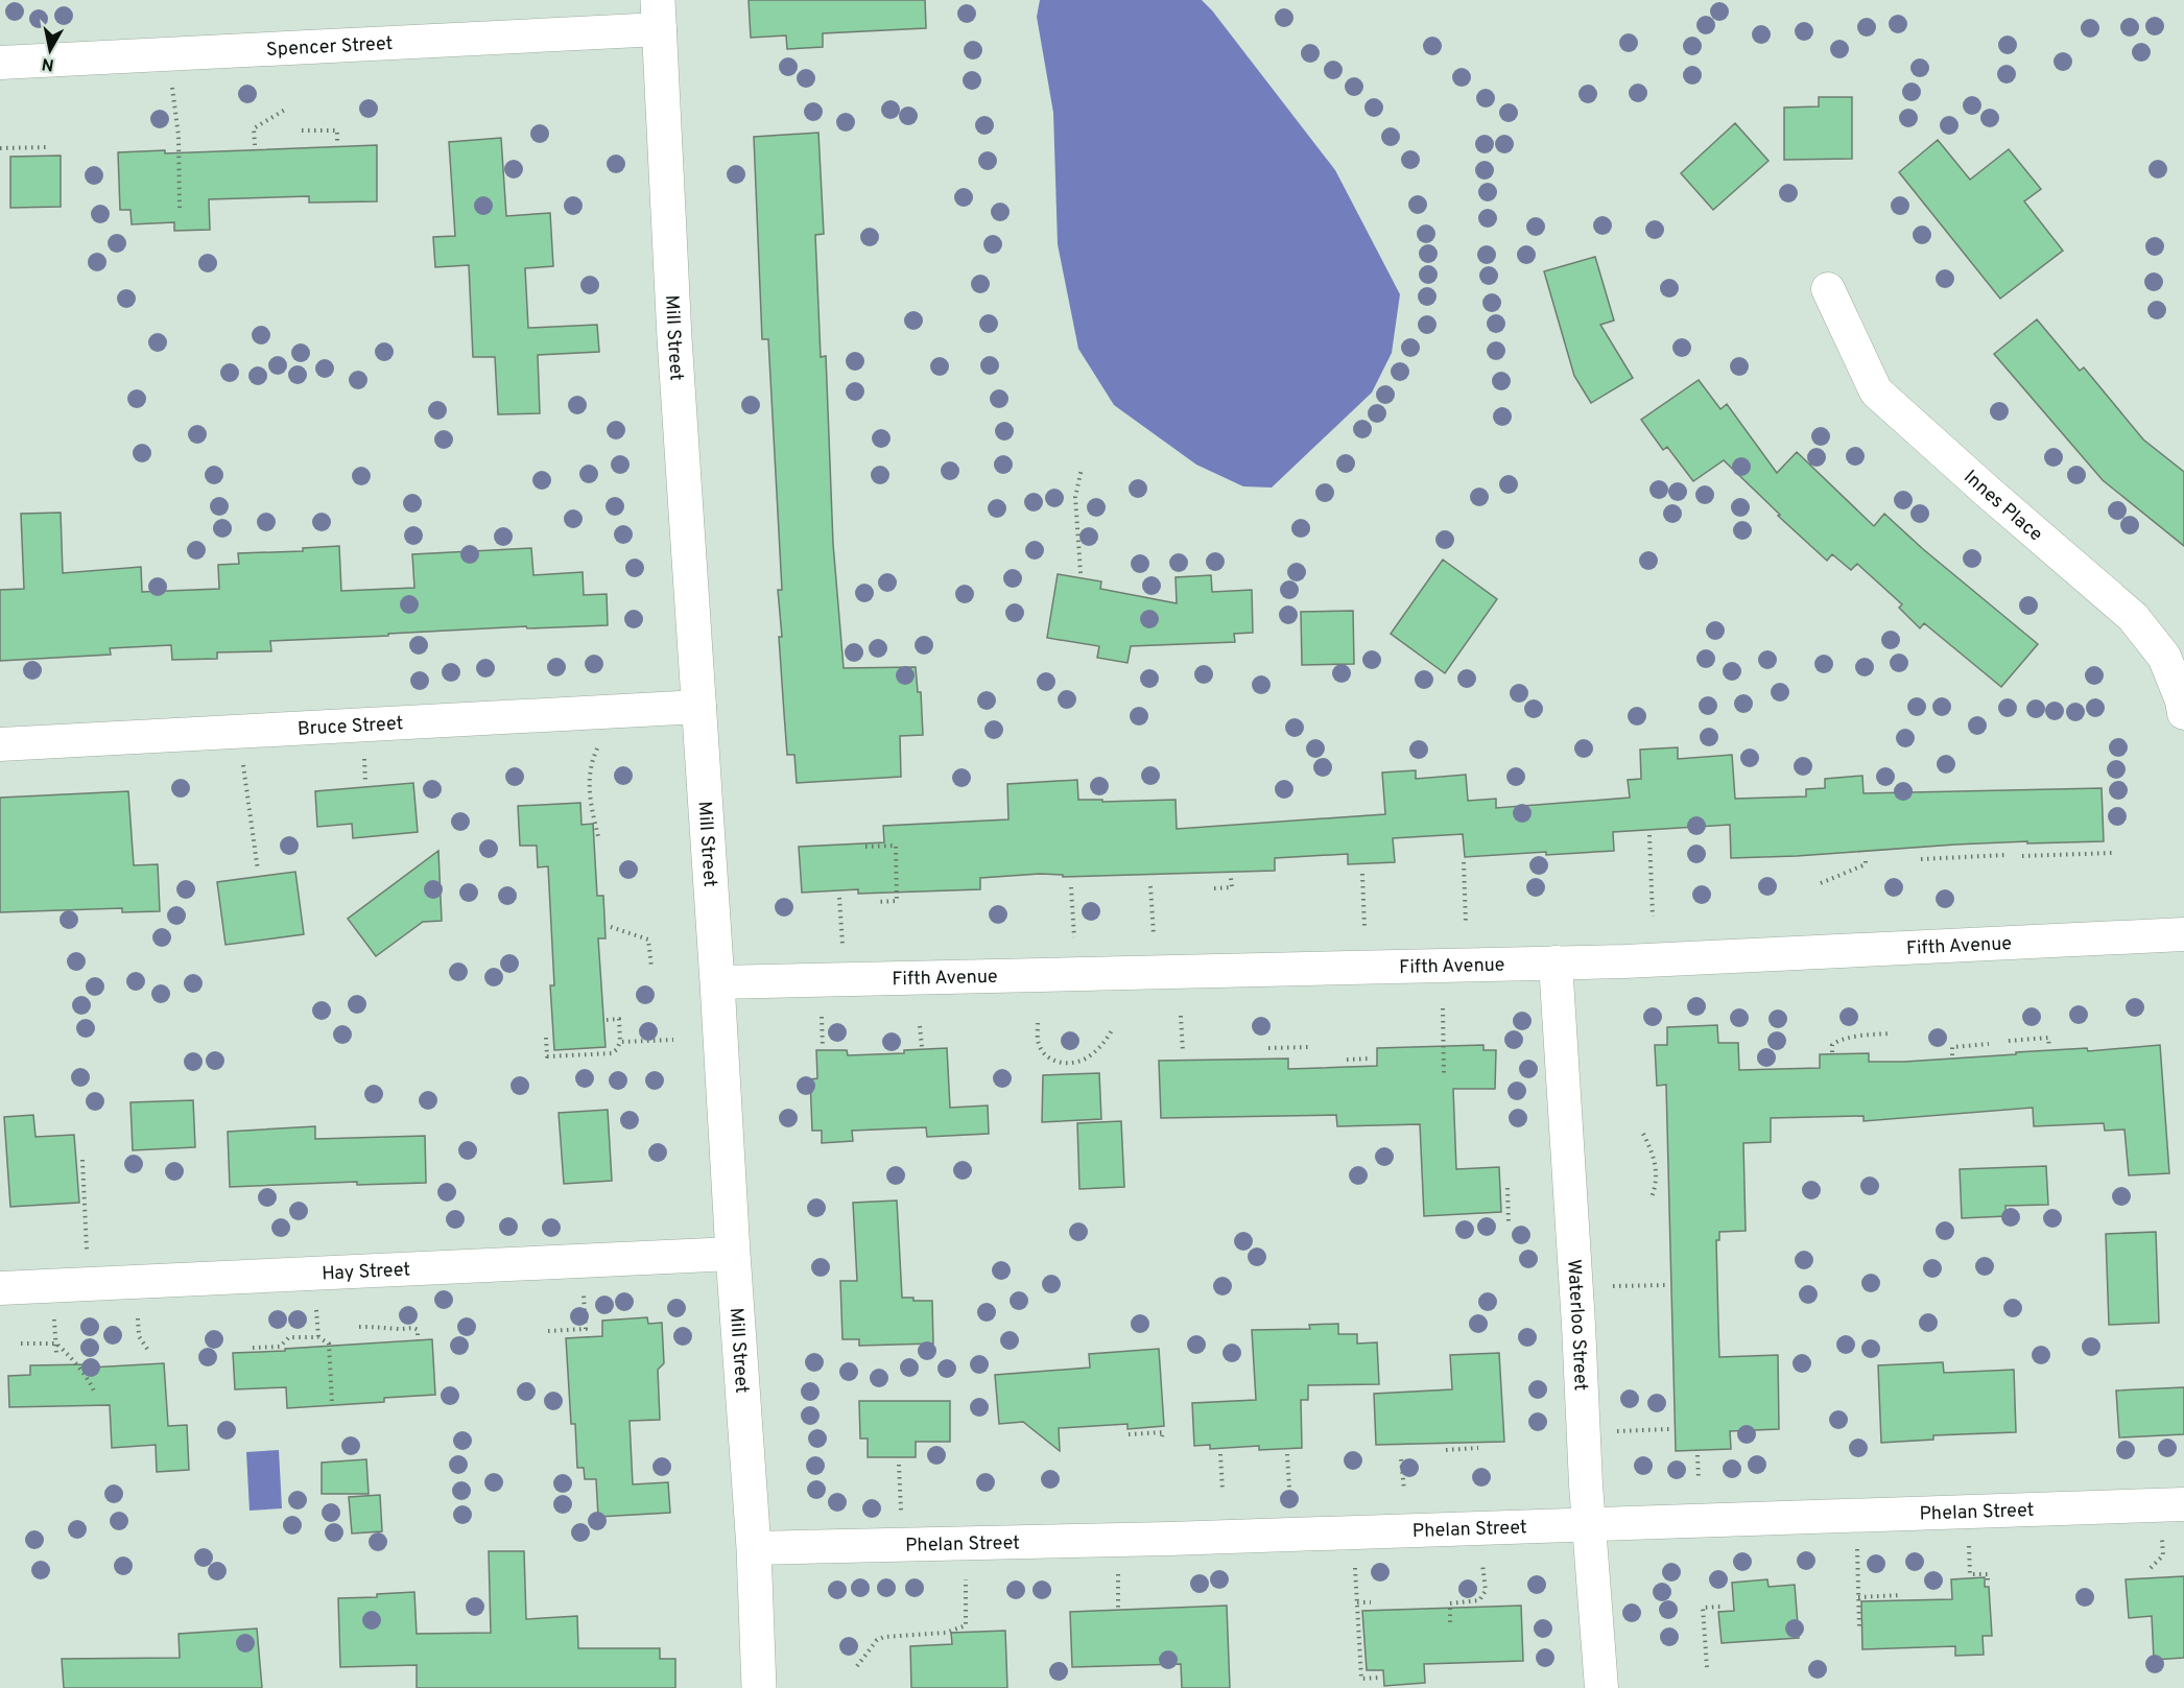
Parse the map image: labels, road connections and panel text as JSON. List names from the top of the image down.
{
  "streets": {
    "main road": ["Mill Street"],
    "street": [
      "Spencer Street",
      "Innes Place",
      "Bruce Street",
      "Fifth Avenue",
      "Hay Street",
      "Waterloo Street",
      "Phelan Street"
    ]
  },
  "crossings": [
    ["Spencer Street", "Mill Street"],
    ["Mill Street", "Bruce Street"],
    ["Mill Street", "Fifth Avenue"],
    ["Mill Street", "Hay Street"],
    ["Mill Street", "Phelan Street"],
    ["Fifth Avenue", "Waterloo Street"],
    ["Waterloo Street", "Phelan Street"]
  ],
  "north": "bottom"
}
